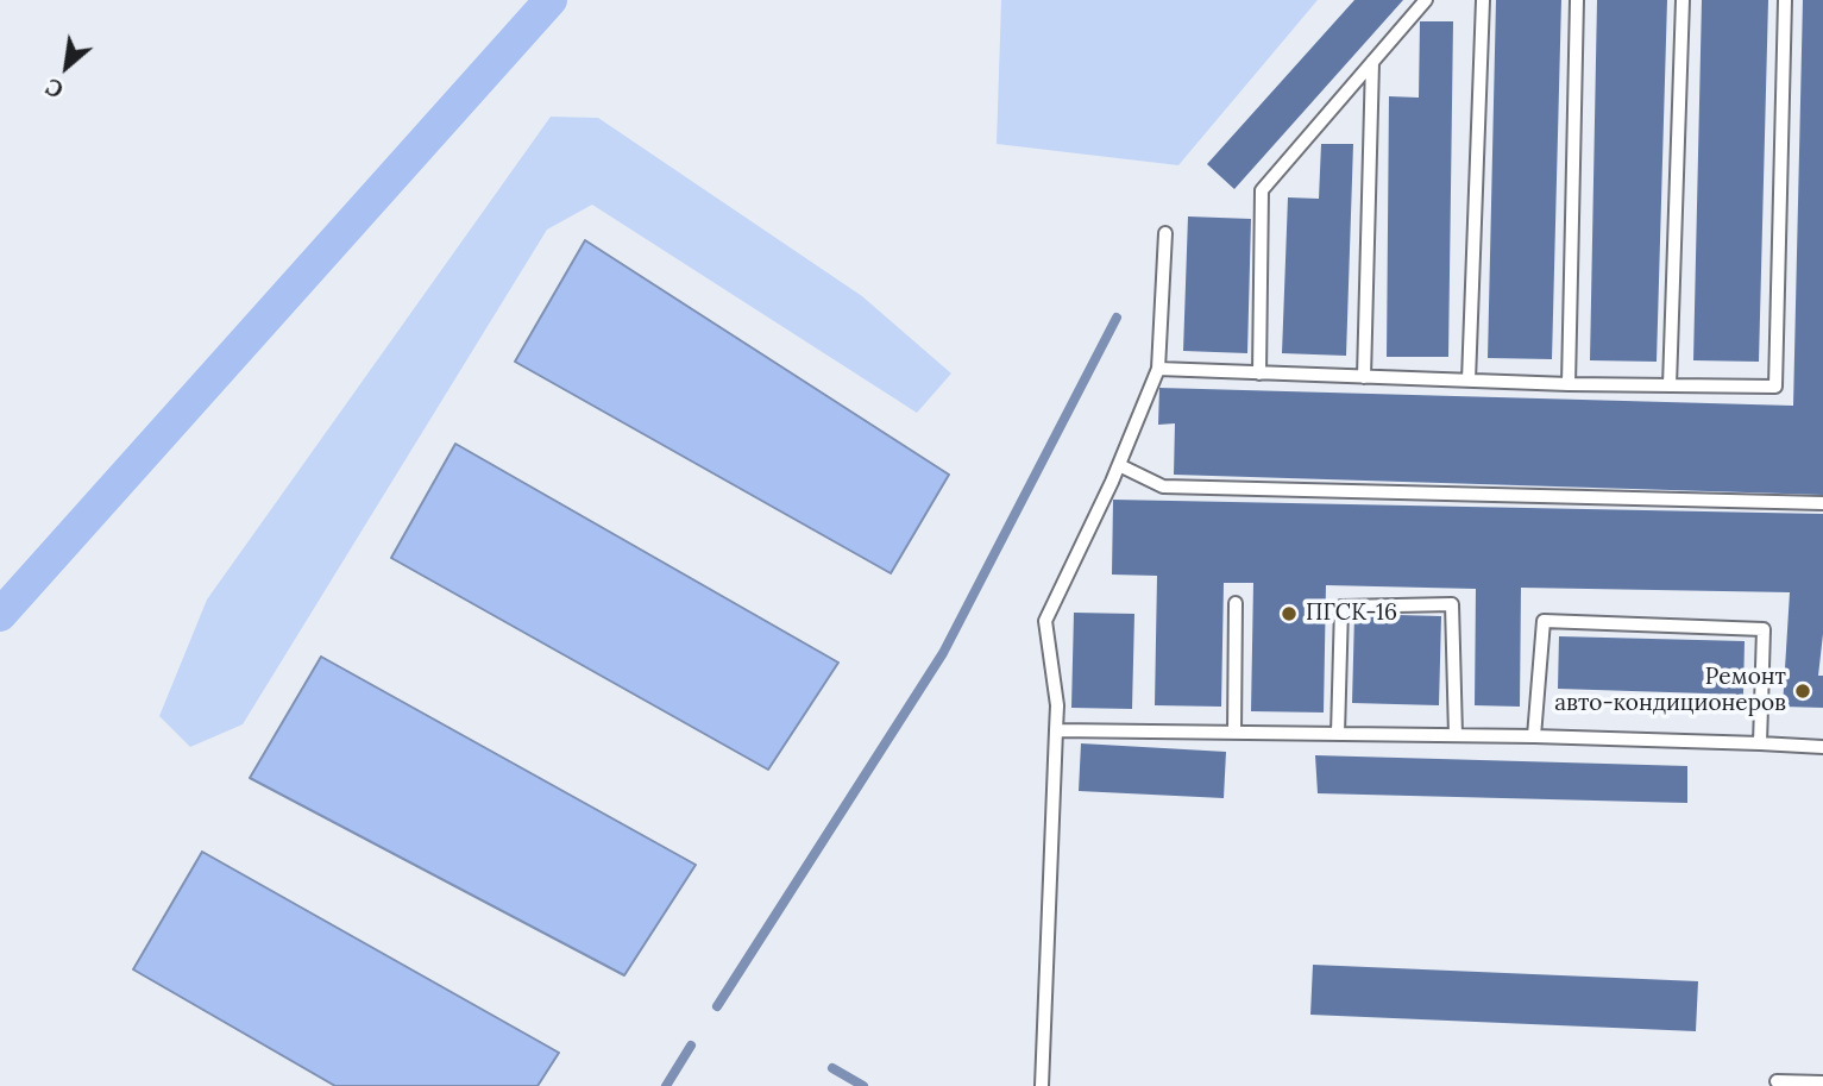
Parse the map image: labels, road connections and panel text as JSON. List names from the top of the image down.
{
  "places": ["ПГСК-16", "Ремонт авто-кондиционеров"],
  "north": "bottom left"
}
